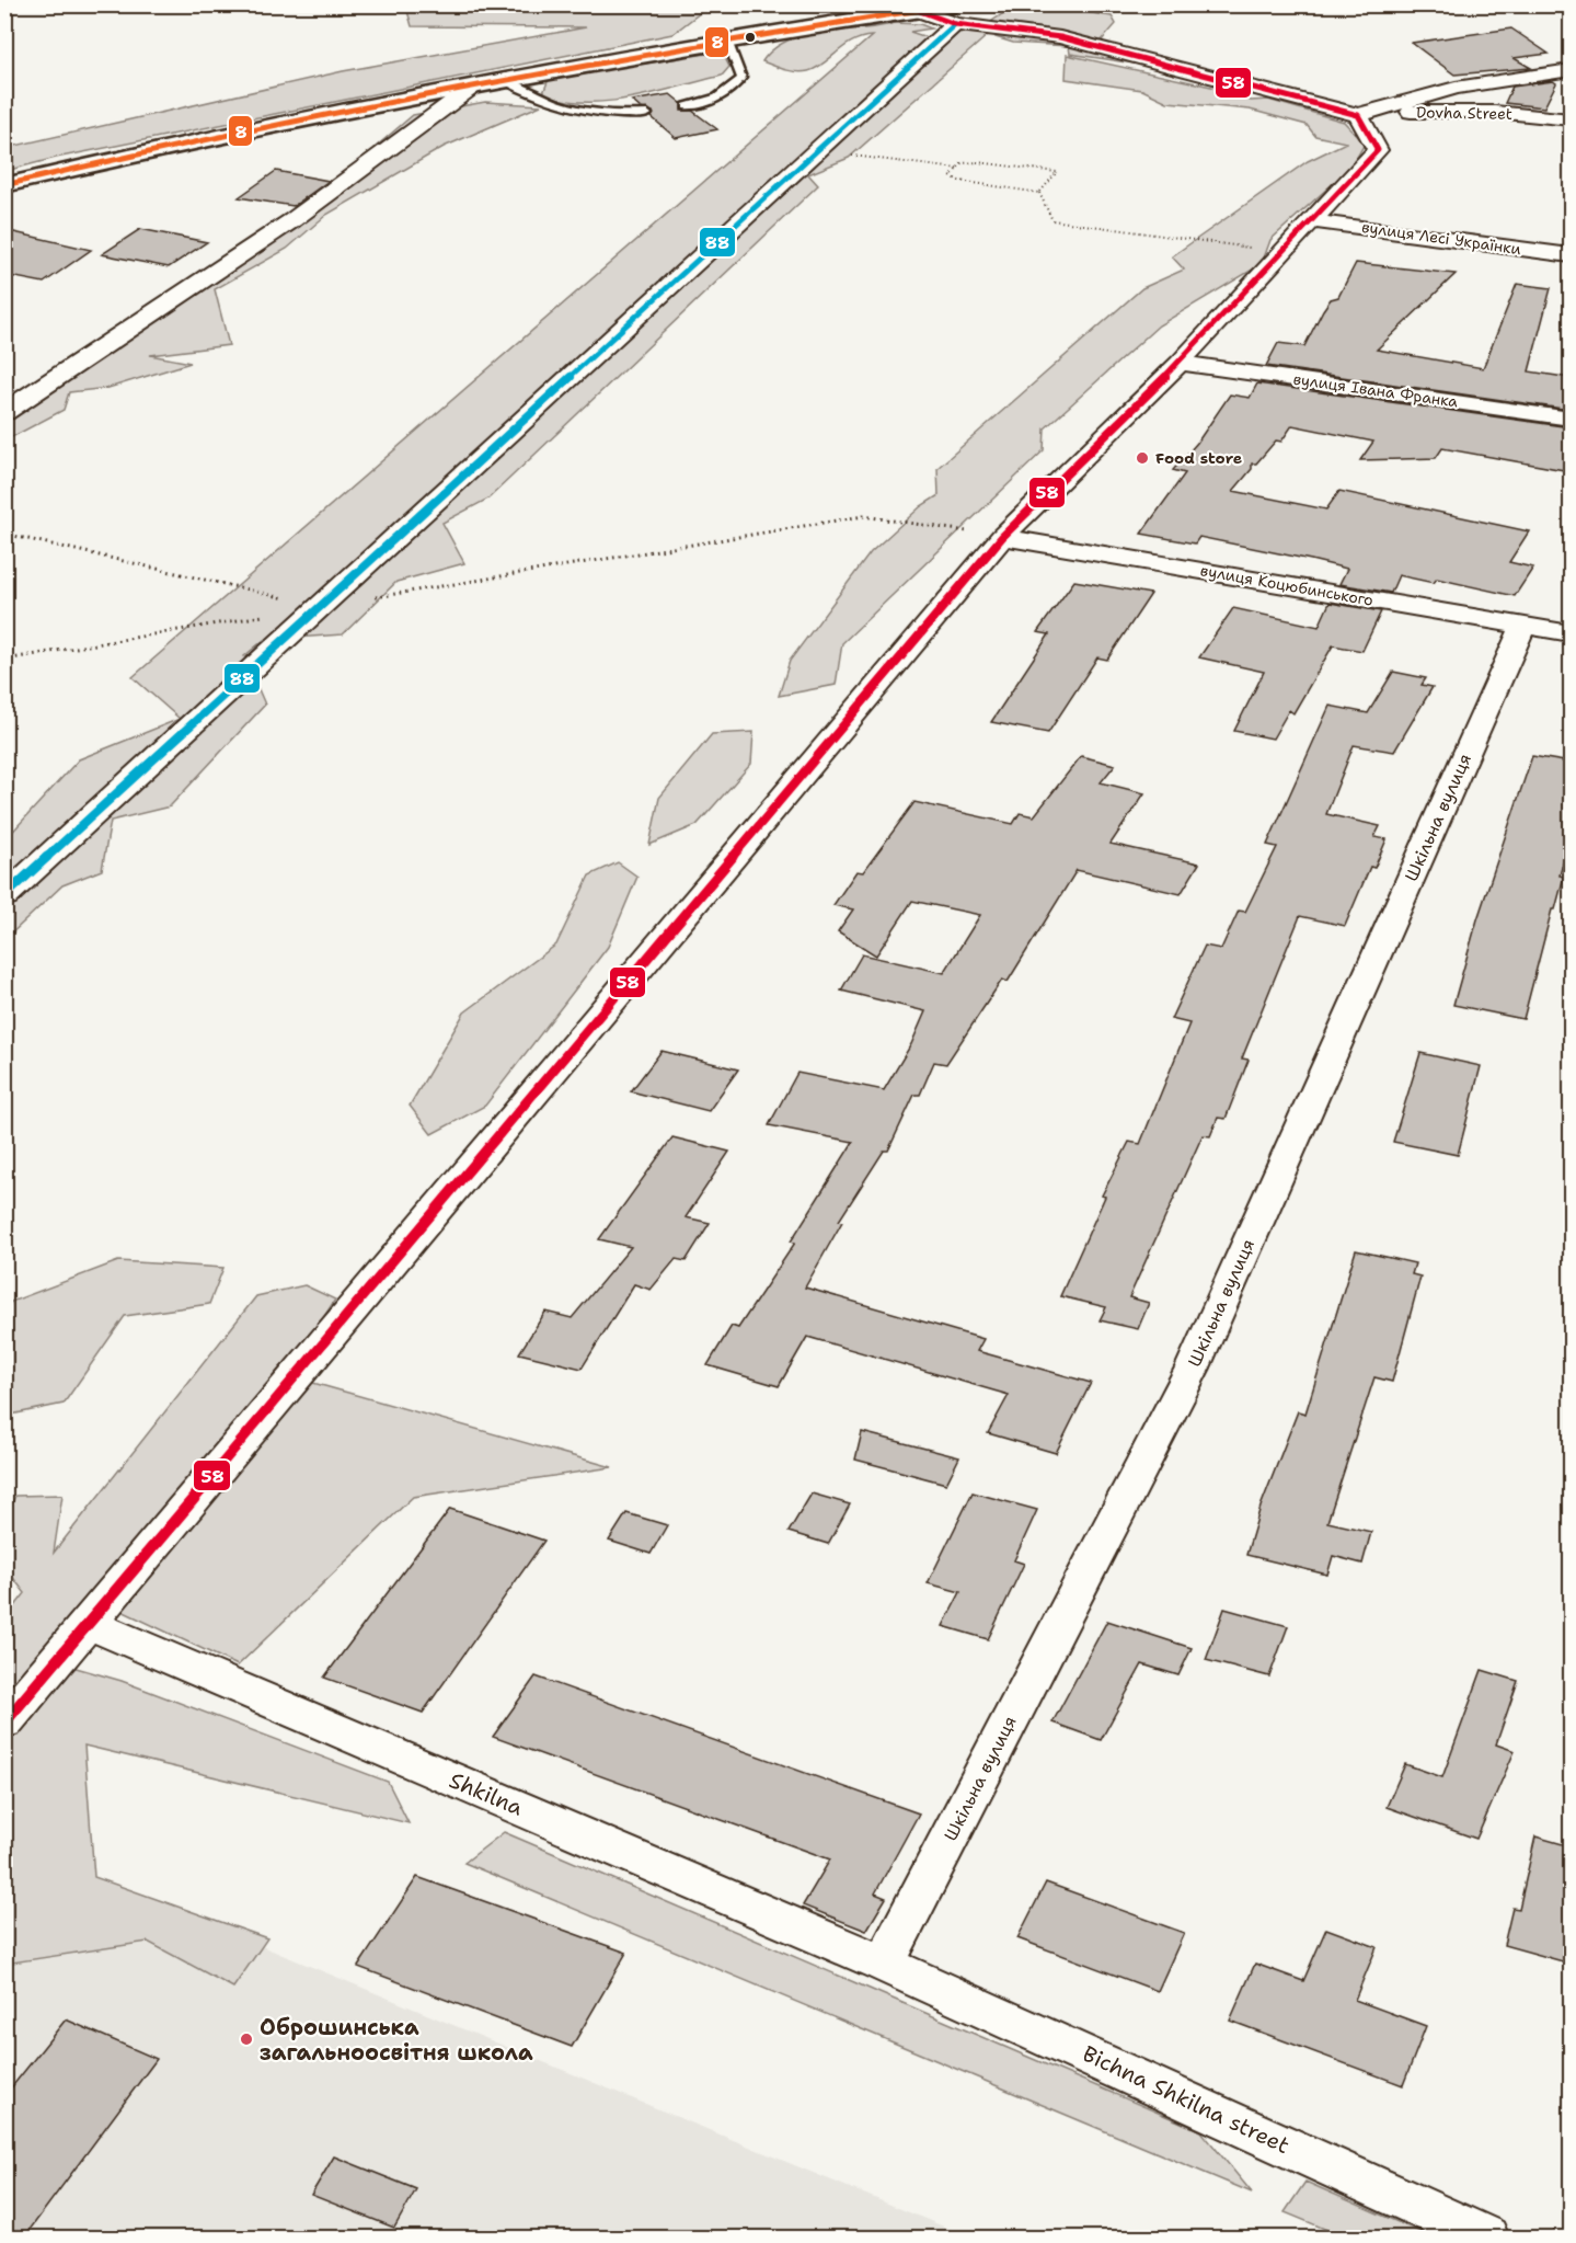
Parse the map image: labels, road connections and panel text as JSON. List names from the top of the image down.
{
  "streets": {
    "street": [
      "Dovha Street",
      "вулиця Лесі Українки",
      "вулиця Івана Франка",
      "вулиця Коцюбинського",
      "Шкільна вулиця",
      "Shkilna",
      "Bichna Shkilna street"
    ]
  },
  "crossings": [
    ["вулиця Коцюбинського", "Шкільна вулиця"],
    ["Шкільна вулиця", "Shkilna"],
    ["Шкільна вулиця", "Bichna Shkilna street"],
    ["Shkilna", "Bichna Shkilna street"]
  ],
  "places": ["Food store", "Оброшинська загальноосвітня школа"],
  "lines": ["transit line 8", "transit line 58", "transit line 88"]
}
